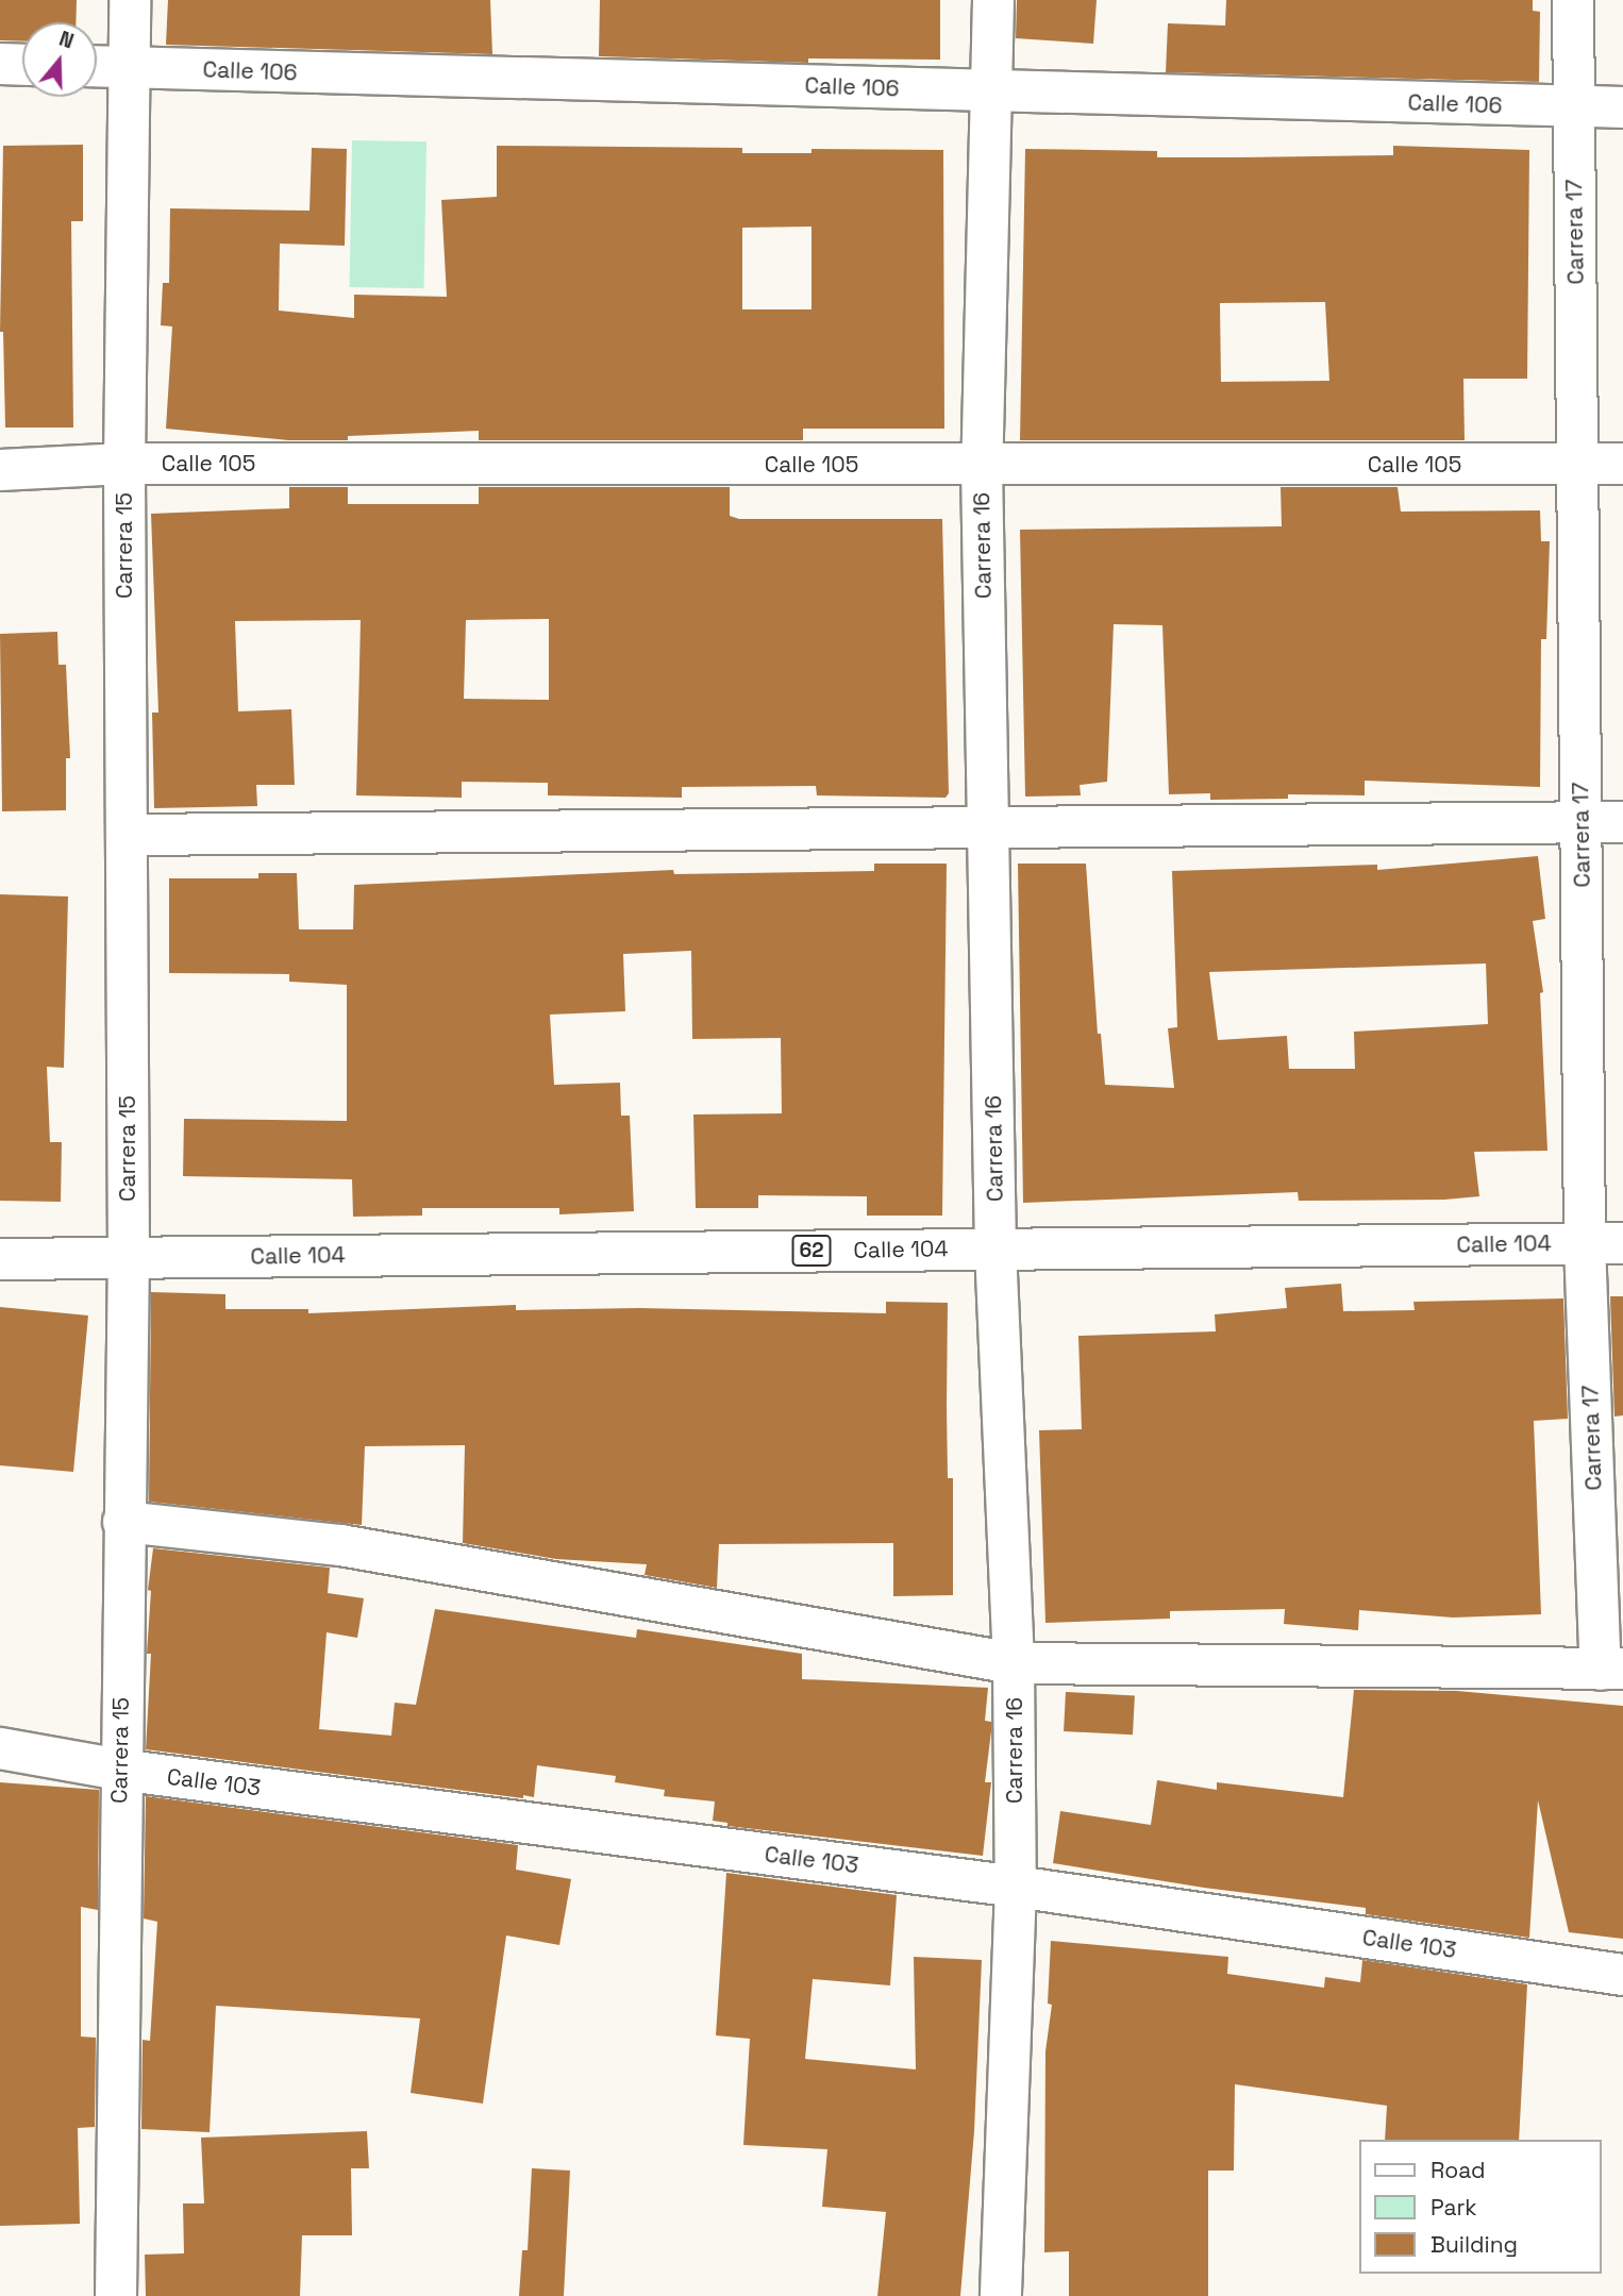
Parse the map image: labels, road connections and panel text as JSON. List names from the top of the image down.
{
  "streets": {
    "street": [
      "Calle 106",
      "Carrera 17",
      "Calle 105",
      "Carrera 15",
      "Carrera 16",
      "Calle 104",
      "62",
      "Calle 103"
    ]
  },
  "crossings": [
    ["Calle 106", "Carrera 17"],
    ["Calle 106", "Carrera 15"],
    ["Calle 106", "Carrera 16"],
    ["Carrera 17", "Calle 105"],
    ["Carrera 17", "Calle 104"],
    ["Calle 105", "Carrera 15"],
    ["Calle 105", "Carrera 16"],
    ["Carrera 15", "Calle 104"],
    ["Carrera 15", "Calle 103"],
    ["Carrera 16", "Calle 104"],
    ["Carrera 16", "Calle 103"]
  ],
  "legend": ["Road", "Park", "Building"],
  "north": "top"
}
